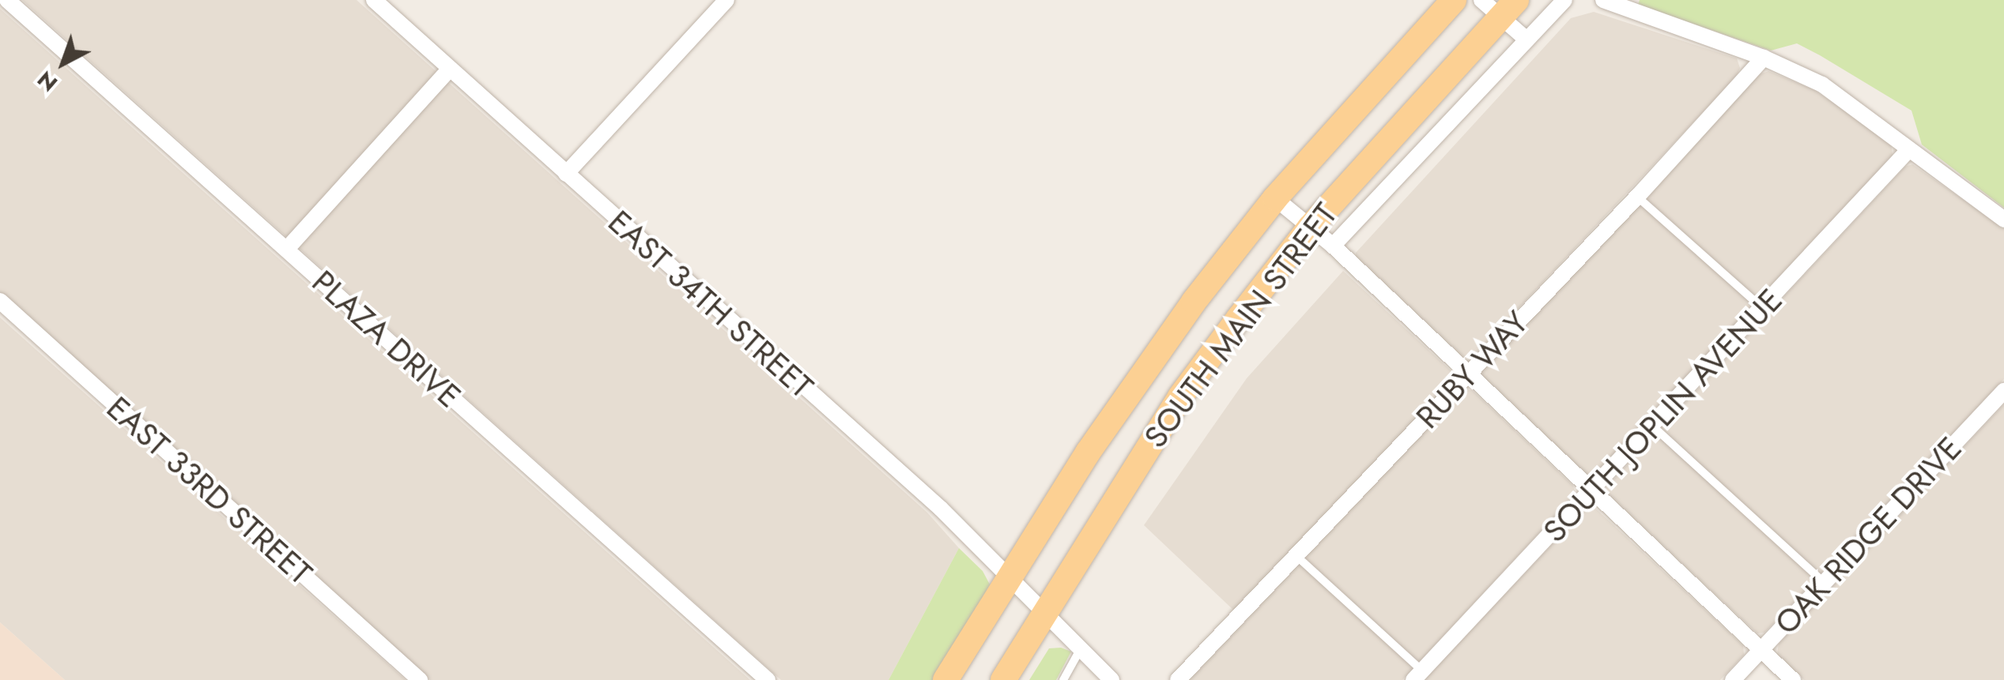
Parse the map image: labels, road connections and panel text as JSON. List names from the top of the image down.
{
  "streets": {
    "main road": ["SOUTH MAIN STREET"],
    "street": [
      "EAST 34TH STREET",
      "PLAZA DRIVE",
      "RUBY WAY",
      "SOUTH JOPLIN AVENUE",
      "EAST 33RD STREET",
      "OAK RIDGE DRIVE"
    ]
  },
  "crossings": [
    ["EAST 34TH STREET", "SOUTH MAIN STREET"]
  ],
  "north": "bottom left"
}
